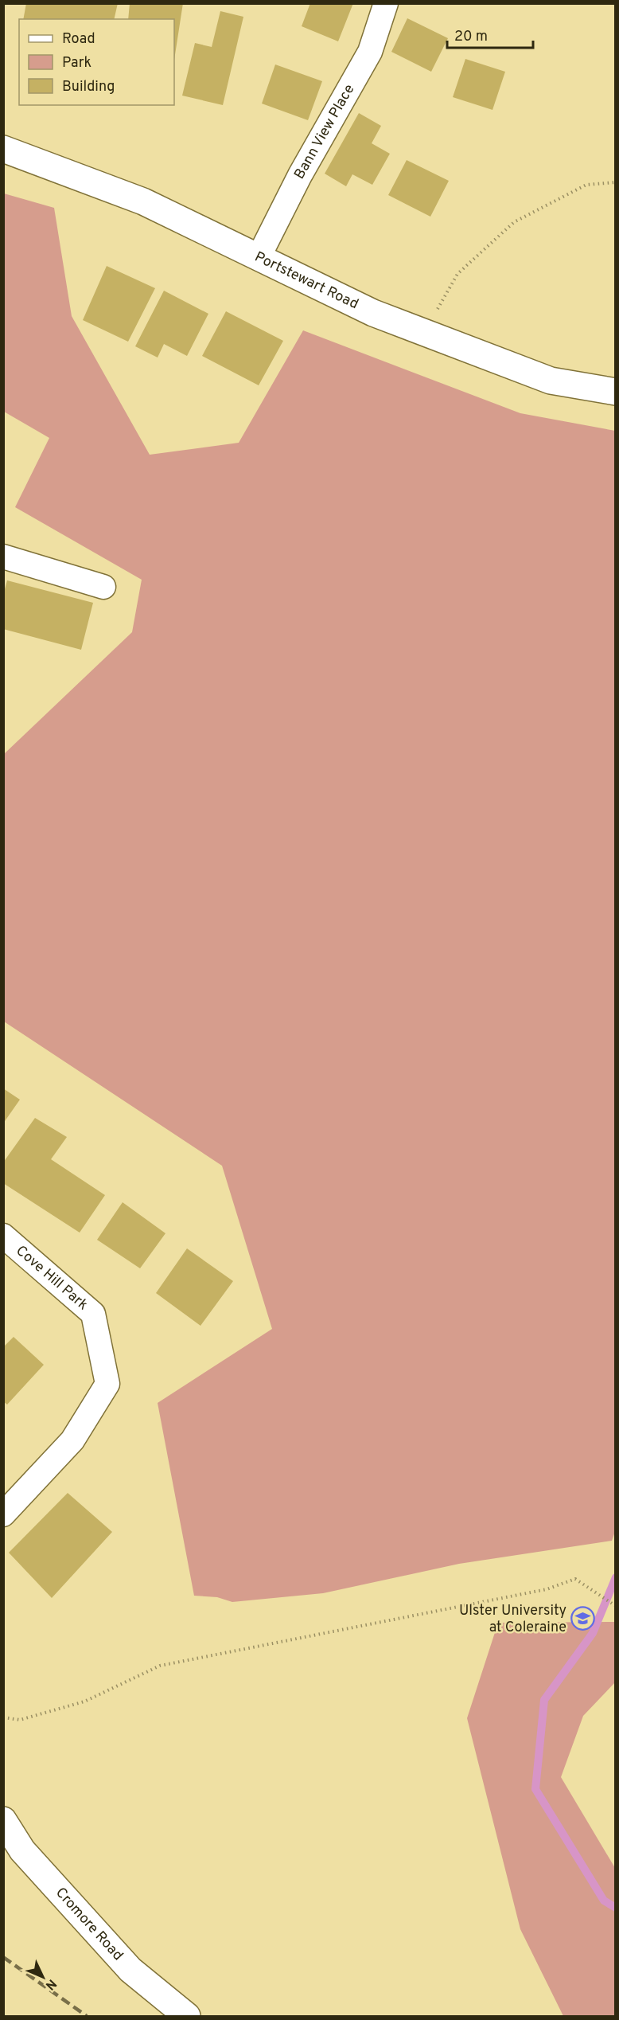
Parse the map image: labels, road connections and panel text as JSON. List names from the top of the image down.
{
  "streets": {
    "main road": ["Portstewart Road", "Cromore Road"],
    "street": ["Bann View Place", "Cove Hill Park"]
  },
  "crossings": [
    ["Bann View Place", "Portstewart Road"]
  ],
  "places": {
    "school or university": ["Ulster University at Coleraine"]
  },
  "legend": ["Road", "Park", "Building"],
  "scale_bar": "20 m",
  "north": "bottom right"
}
